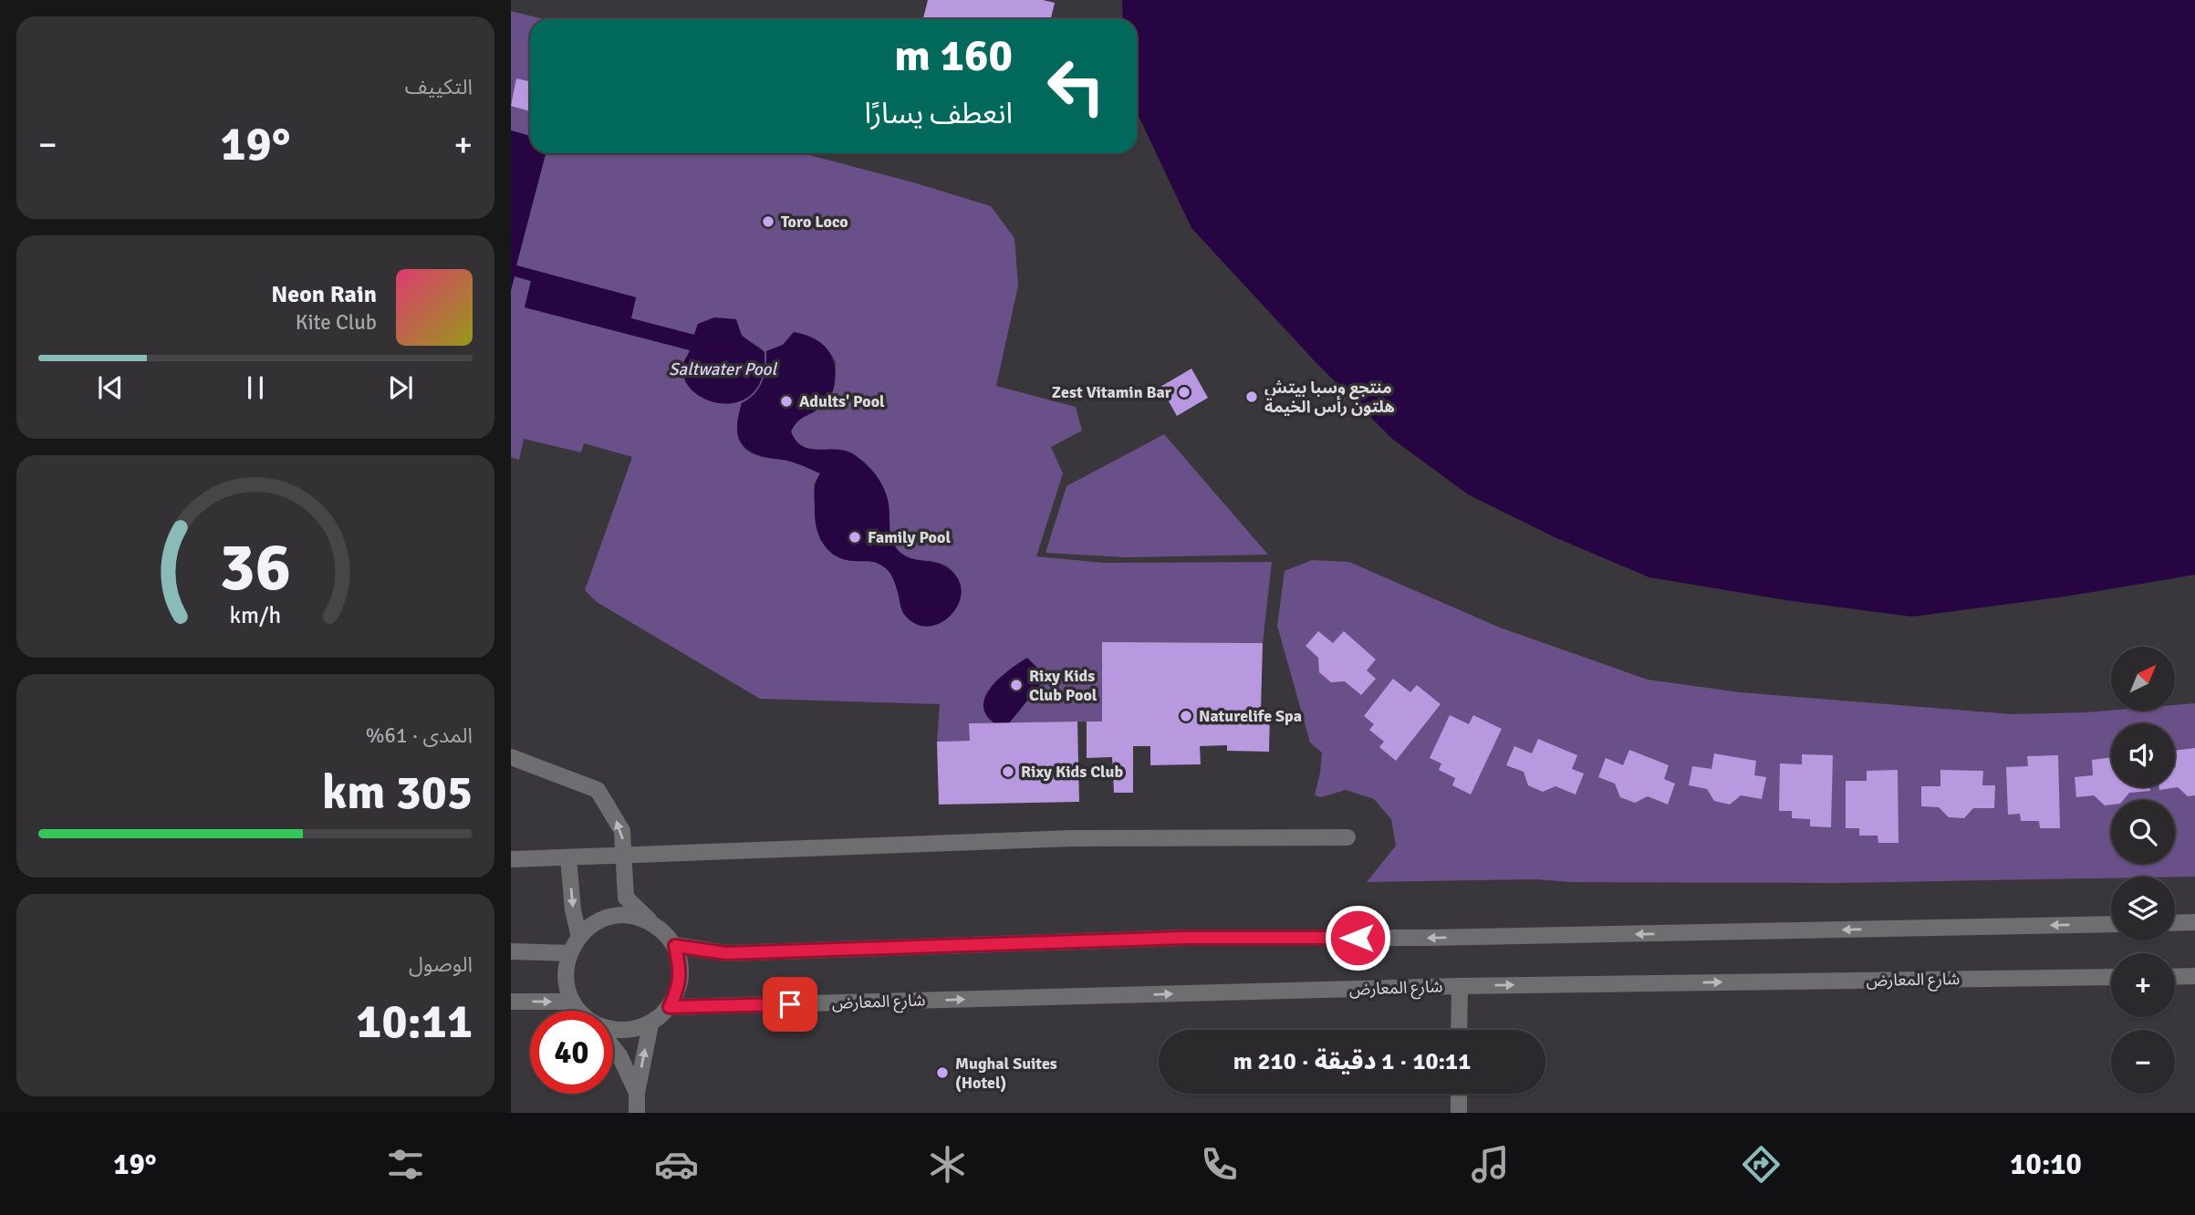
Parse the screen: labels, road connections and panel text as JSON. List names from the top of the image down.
{
  "streets": {
    "street": ["شارع المعارض"]
  },
  "water": ["Saltwater Pool"],
  "places": [
    "Toro Loco",
    "Zest Vitamin Bar",
    "منتجع وسبا بيتش هلتون رأس الخيمة",
    "Adults' Pool",
    "Family Pool",
    "Rixy Kids Club Pool",
    "Naturelife Spa",
    "Rixy Kids Club",
    "Mughal Suites (Hotel)"
  ],
  "north": "top right",
  "page": {
    "tile": [
      "التكييف",
      ["المدى · 61%", "305 km"],
      ["الوصول", "10:11"]
    ],
    "turn": ["160 m", "انعطف يسارًا"],
    "heat": ["−", "19°", "+"],
    "song": ["Neon Rain", "Kite Club"],
    "map_buttons": ["+", "−"],
    "limit": "40",
    "trip": "10:11 · 1 دقيقة · 210 m",
    "tabs": ["10:10", "19°"],
    "gauge": ["36", "km/h"]
  }
}
